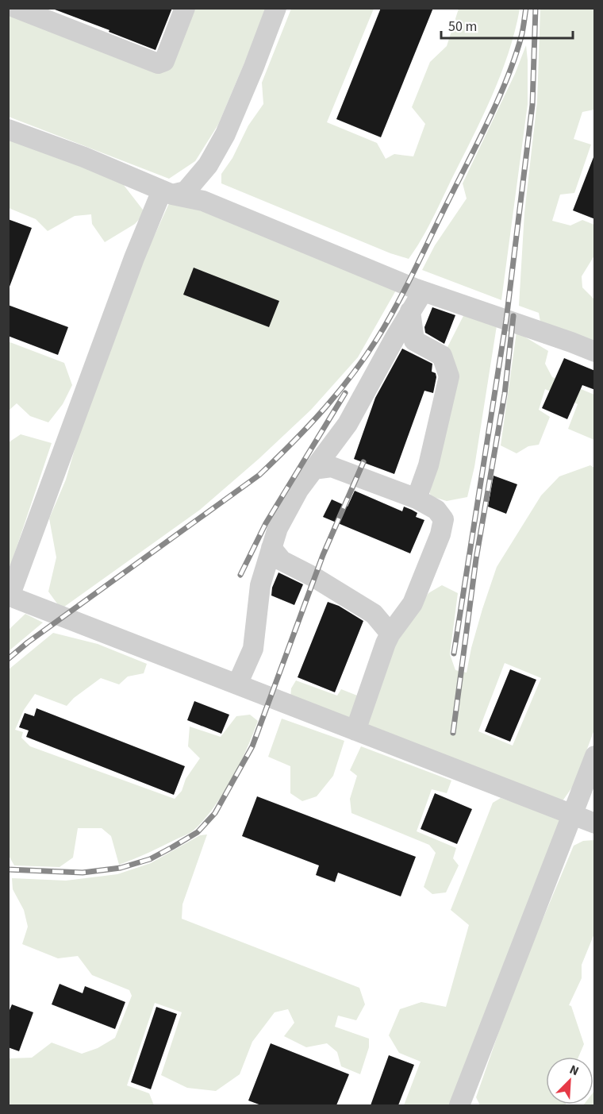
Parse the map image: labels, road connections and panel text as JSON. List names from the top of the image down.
{
  "scale_bar": "50 m",
  "north": "top right"
}
